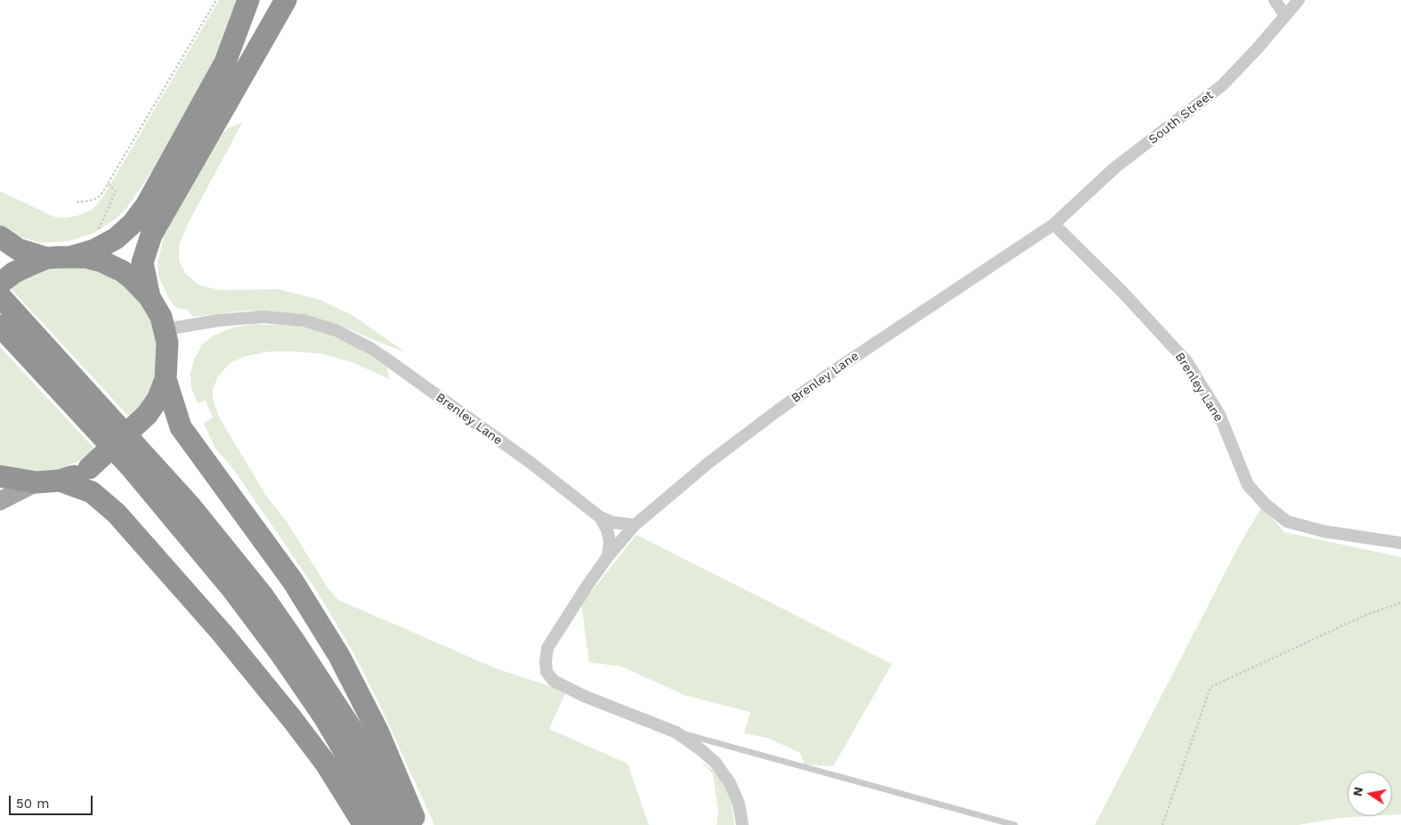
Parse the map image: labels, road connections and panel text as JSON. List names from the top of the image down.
{
  "streets": {
    "street": ["South Street", "Brenley Lane"]
  },
  "crossings": [
    ["South Street", "Brenley Lane"]
  ],
  "scale_bar": "50 m",
  "north": "left"
}
